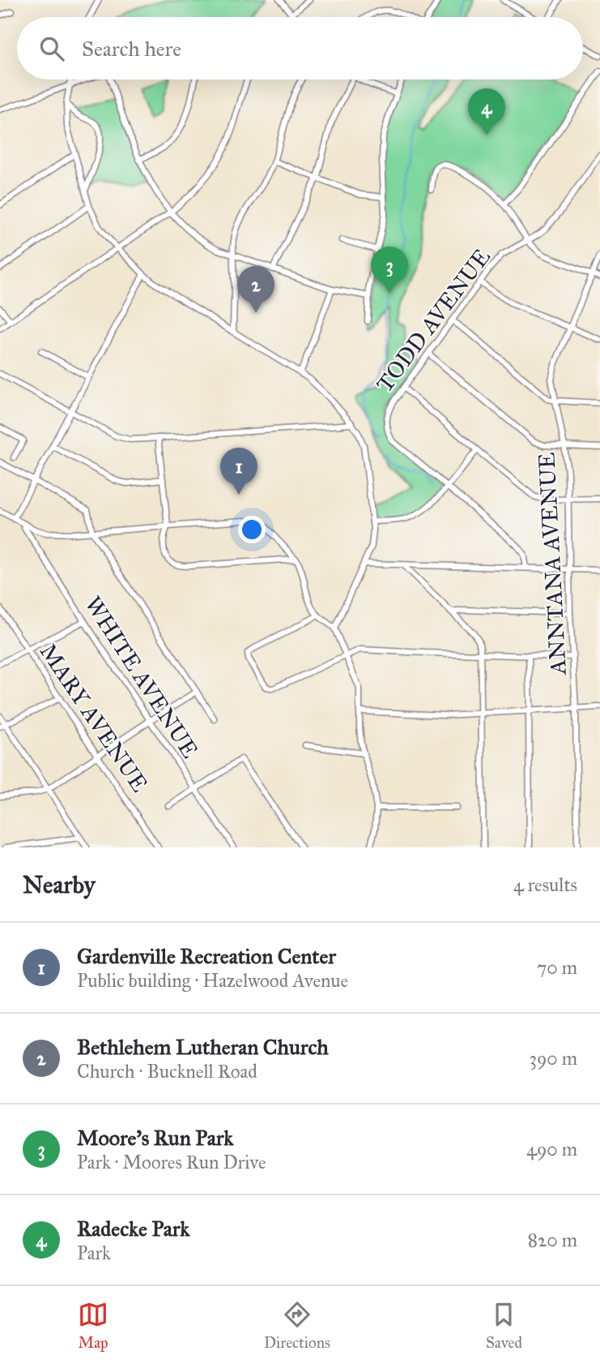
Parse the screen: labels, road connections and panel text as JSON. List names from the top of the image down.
{
  "streets": {
    "street": [
      "TODD AVENUE",
      "ANNTANA AVENUE",
      "WHITE AVENUE",
      "MARY AVENUE"
    ]
  },
  "page": {
    "search": "Search here",
    "pins": [
      "4",
      "3",
      "2",
      "1"
    ],
    "heading": ["Nearby", "4 results"],
    "list": [
      {
        "mark": "1",
        "name": "Gardenville Recreation Center",
        "note": "Public building · Hazelwood Avenue",
        "value": "70 m"
      },
      {
        "mark": "2",
        "name": "Bethlehem Lutheran Church",
        "note": "Church · Bucknell Road",
        "value": "390 m"
      },
      {
        "mark": "3",
        "name": "Moore's Run Park",
        "note": "Park · Moores Run Drive",
        "value": "490 m"
      },
      {
        "mark": "4",
        "name": "Radecke Park",
        "note": "Park",
        "value": "820 m"
      }
    ],
    "nav": ["Map", "Directions", "Saved"]
  }
}
